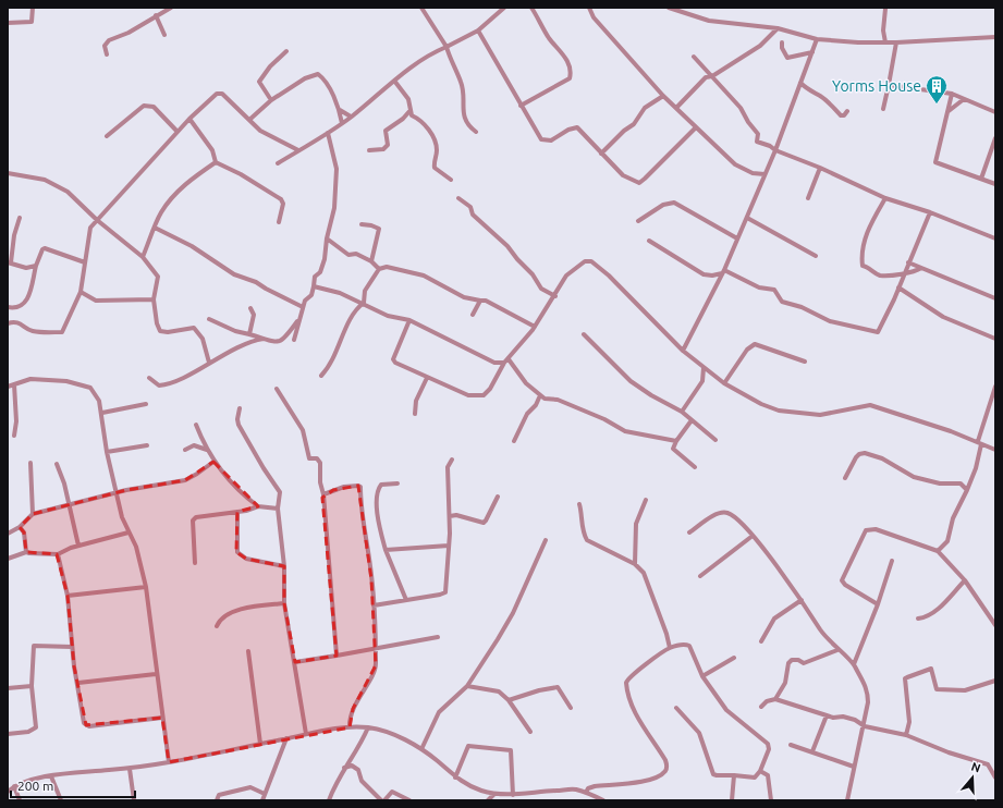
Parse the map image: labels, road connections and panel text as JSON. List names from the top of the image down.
{
  "places": {
    "building": ["Yorms House"]
  },
  "scale_bar": "200 m",
  "north": "top"
}
